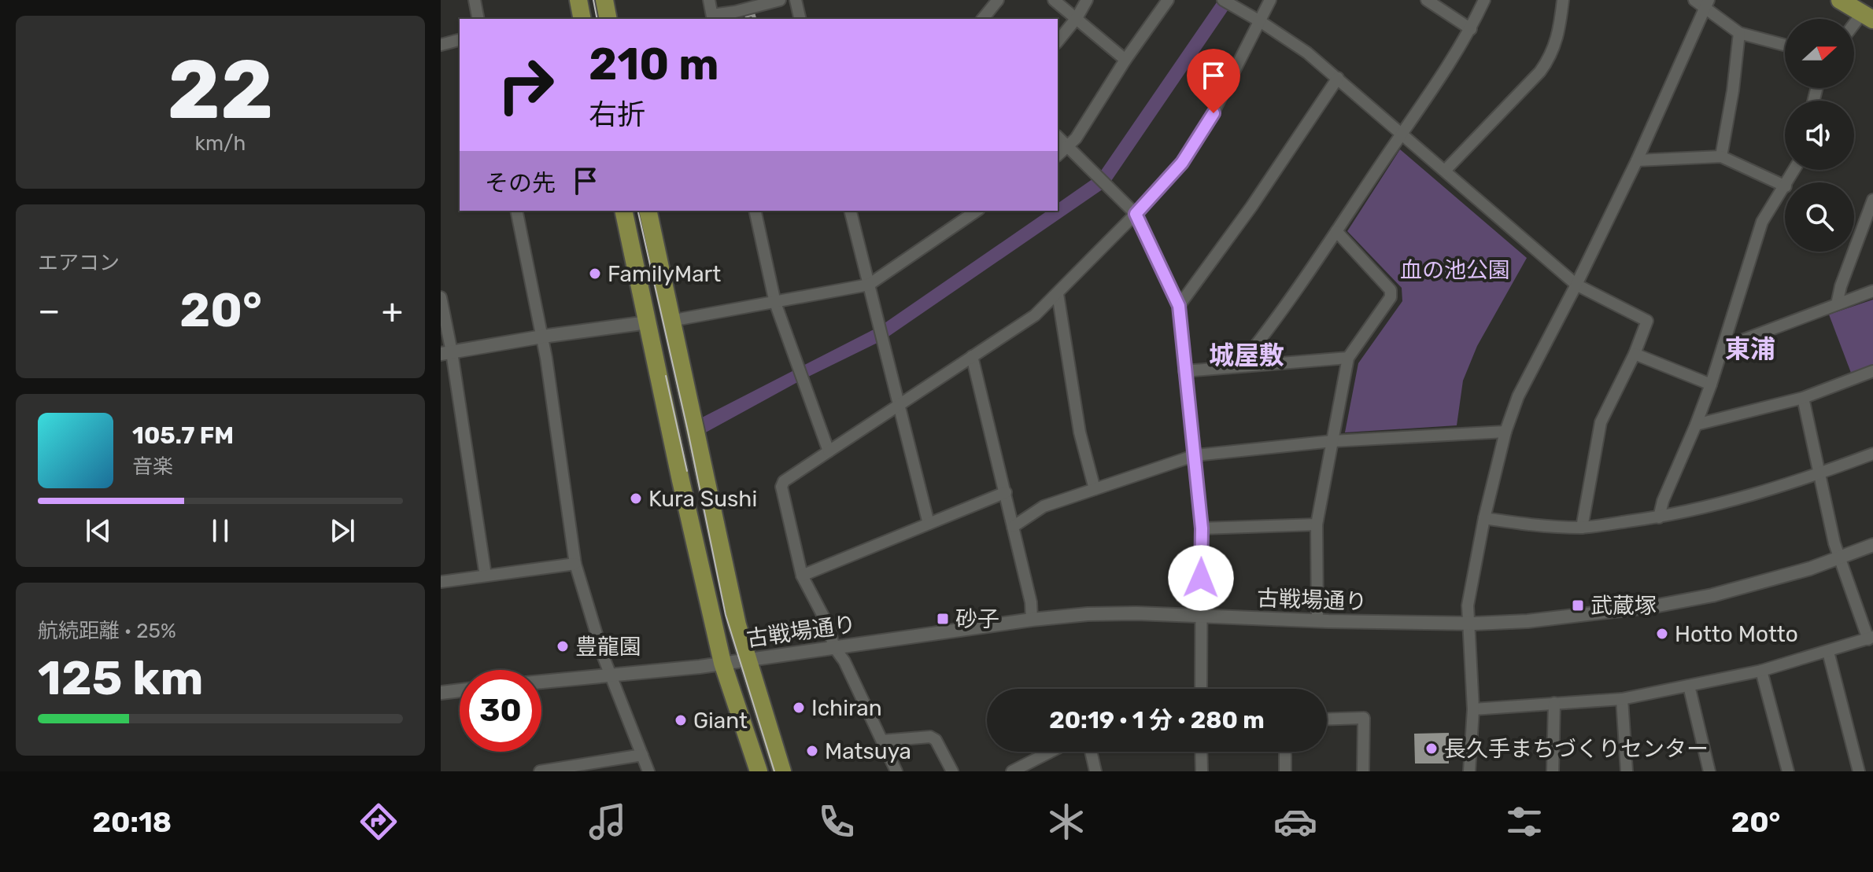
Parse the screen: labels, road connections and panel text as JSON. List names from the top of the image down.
{
  "streets": {
    "street": ["古戦場通り"]
  },
  "districts": ["東浦", "城屋敷"],
  "parks": ["血の池公園"],
  "places": {
    "other": [
      "FamilyMart",
      "Kura Sushi",
      "Hotto Motto",
      "豊龍園",
      "Ichiran",
      "Giant",
      "長久手まちづくりセンター",
      "Matsuya"
    ],
    "transit": ["武蔵塚", "砂子"]
  },
  "north": "right",
  "page": {
    "tile": [
      ["22", "km/h"],
      "エアコン",
      ["航続距離 · 25%", "125 km"]
    ],
    "turn": ["210 m", "右折"],
    "then": "その先",
    "heat": ["−", "20°", "+"],
    "song": ["105.7 FM", "音楽"],
    "limit": "30",
    "trip": "20:19 · 1 分 · 280 m",
    "tabs": ["20:18", "20°"]
  }
}
